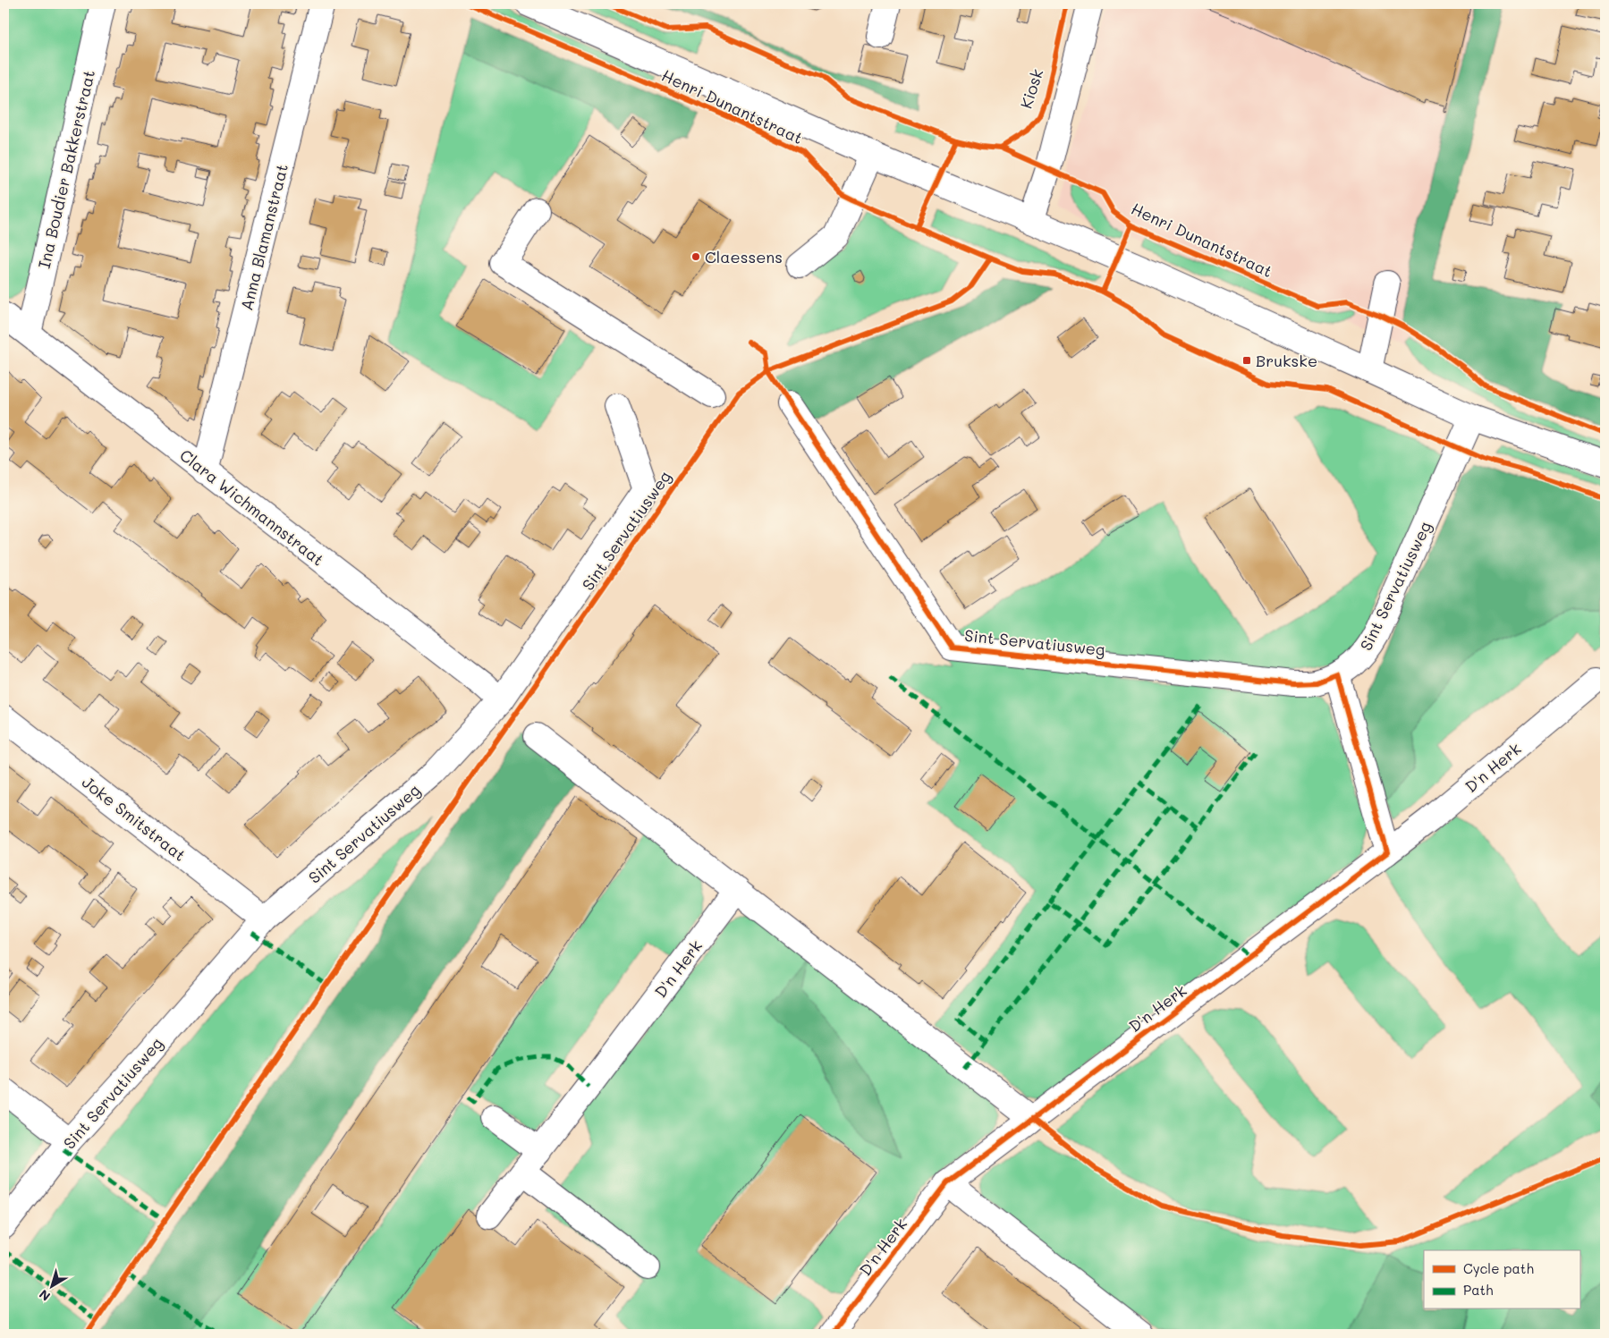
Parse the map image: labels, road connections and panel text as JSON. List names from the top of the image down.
{
  "streets": {
    "street": [
      "Henri Dunantstraat",
      "Ina Boudier Bakkerstraat",
      "Anna Blamanstraat",
      "Clara Wichmannstraat",
      "Sint Servatiusweg",
      "D'n Herk",
      "Joke Smitstraat"
    ],
    "cycle path": ["Kiosk"]
  },
  "crossings": [
    ["Henri Dunantstraat", "Sint Servatiusweg"],
    ["Ina Boudier Bakkerstraat", "Clara Wichmannstraat"],
    ["Anna Blamanstraat", "Clara Wichmannstraat"],
    ["Clara Wichmannstraat", "Sint Servatiusweg"],
    ["Sint Servatiusweg", "Joke Smitstraat"]
  ],
  "places": {
    "other": ["Claessens"],
    "transit": ["Brukske"]
  },
  "legend": ["Cycle path", "Path"],
  "north": "bottom left"
}
